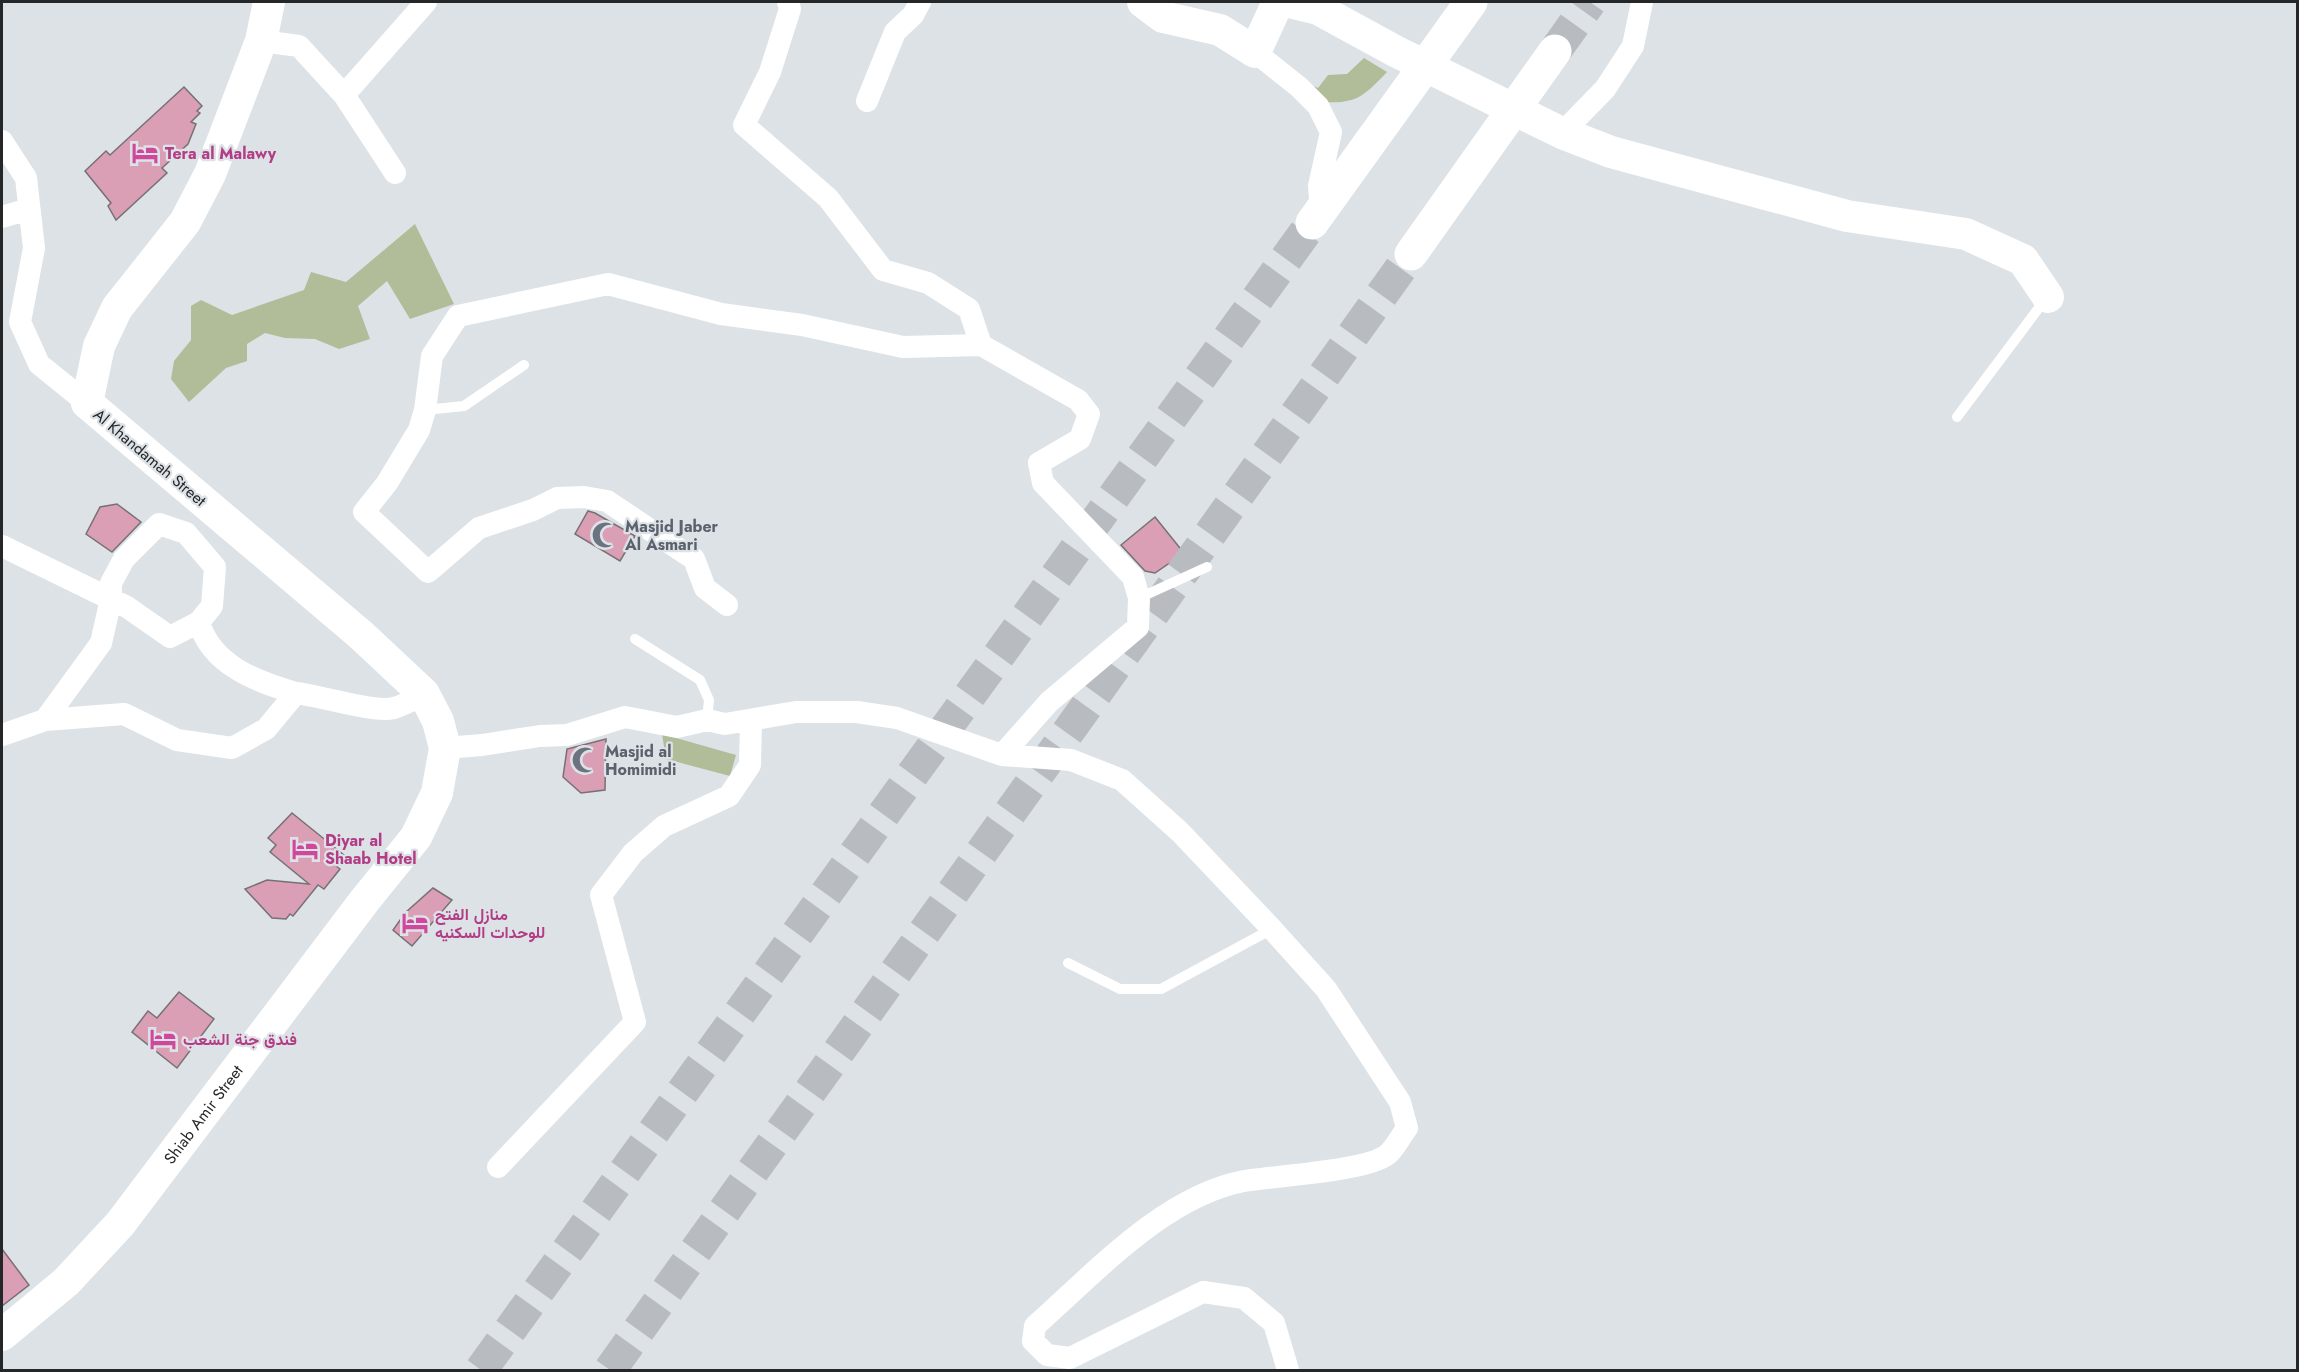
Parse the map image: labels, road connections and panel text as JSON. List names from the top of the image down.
{
  "streets": {
    "street": ["Al Khandamah Street", "Shiab Amir Street"]
  },
  "crossings": [
    ["Al Khandamah Street", "Shiab Amir Street"]
  ],
  "places": {
    "hotel": [
      "Tera al Malawy",
      "Diyar al Shaab Hotel",
      "منازل الفتح للوحدات السكنيه",
      "فندق جنة الشعب"
    ],
    "mosque": ["Masjid Jaber Al Asmari", "Masjid al Homimidi"]
  }
}
